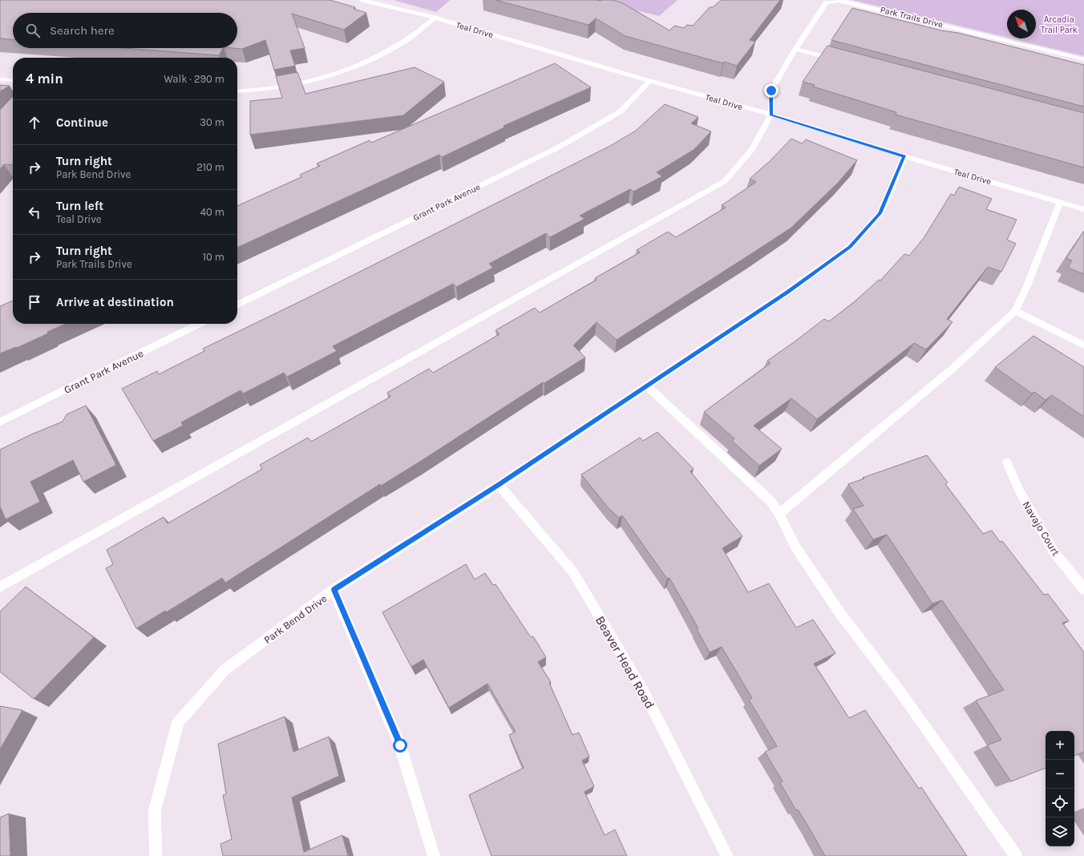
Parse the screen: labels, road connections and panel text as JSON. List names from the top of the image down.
{
  "streets": {
    "street": [
      "Park Trails Drive",
      "Teal Drive",
      "Grant Park Avenue",
      "Navajo Court",
      "Park Bend Drive",
      "Beaver Head Road"
    ]
  },
  "crossings": [
    ["Park Trails Drive", "Teal Drive"],
    ["Teal Drive", "Grant Park Avenue"],
    ["Teal Drive", "Park Bend Drive"],
    ["Park Bend Drive", "Beaver Head Road"]
  ],
  "parks": ["Arcadia Trail Park"],
  "north": "top left",
  "page": {
    "search": "Search here",
    "heading": ["4 min", "Walk · 290 m"],
    "list": [
      ["Continue", "30 m"],
      ["Turn right", "Park Bend Drive", "210 m"],
      ["Turn left", "Teal Drive", "40 m"],
      ["Turn right", "Park Trails Drive", "10 m"],
      "Arrive at destination"
    ],
    "map_buttons": ["+", "−"]
  }
}
